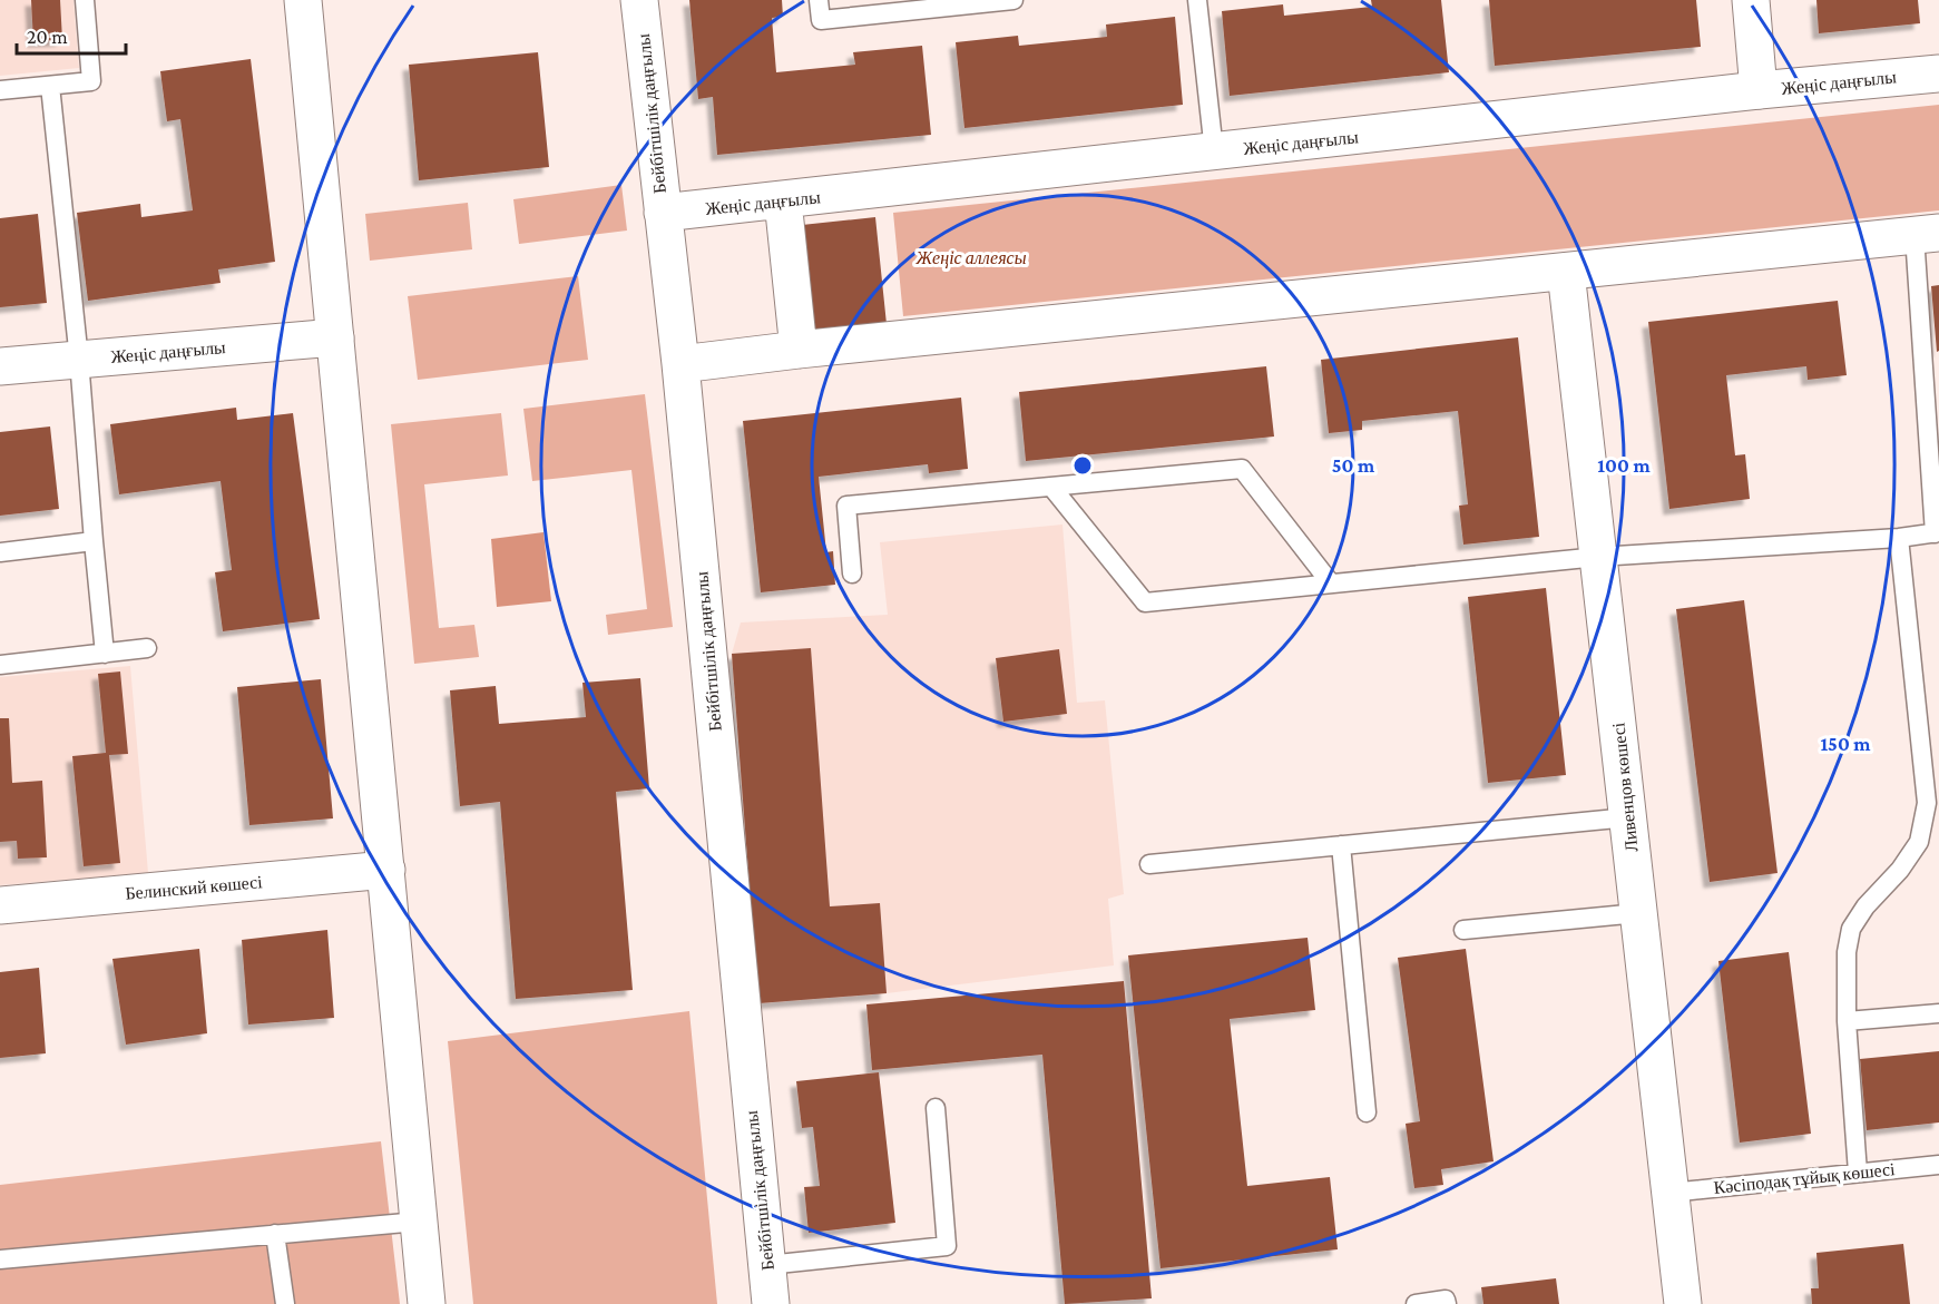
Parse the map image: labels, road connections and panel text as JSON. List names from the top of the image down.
{
  "streets": {
    "street": [
      "Жеңіс даңғылы",
      "Бейбітшілік даңғылы",
      "Ливенцов көшесі",
      "Белинский көшесі"
    ],
    "lane": ["Кәсіподақ тұйық көшесі"]
  },
  "crossings": [
    ["Жеңіс даңғылы", "Бейбітшілік даңғылы"],
    ["Ливенцов көшесі", "Кәсіподақ тұйық көшесі"]
  ],
  "parks": ["Жеңіс аллеясы"],
  "scale_bar": "20 m",
  "rings": ["50 m", "100 m", "150 m"]
}
